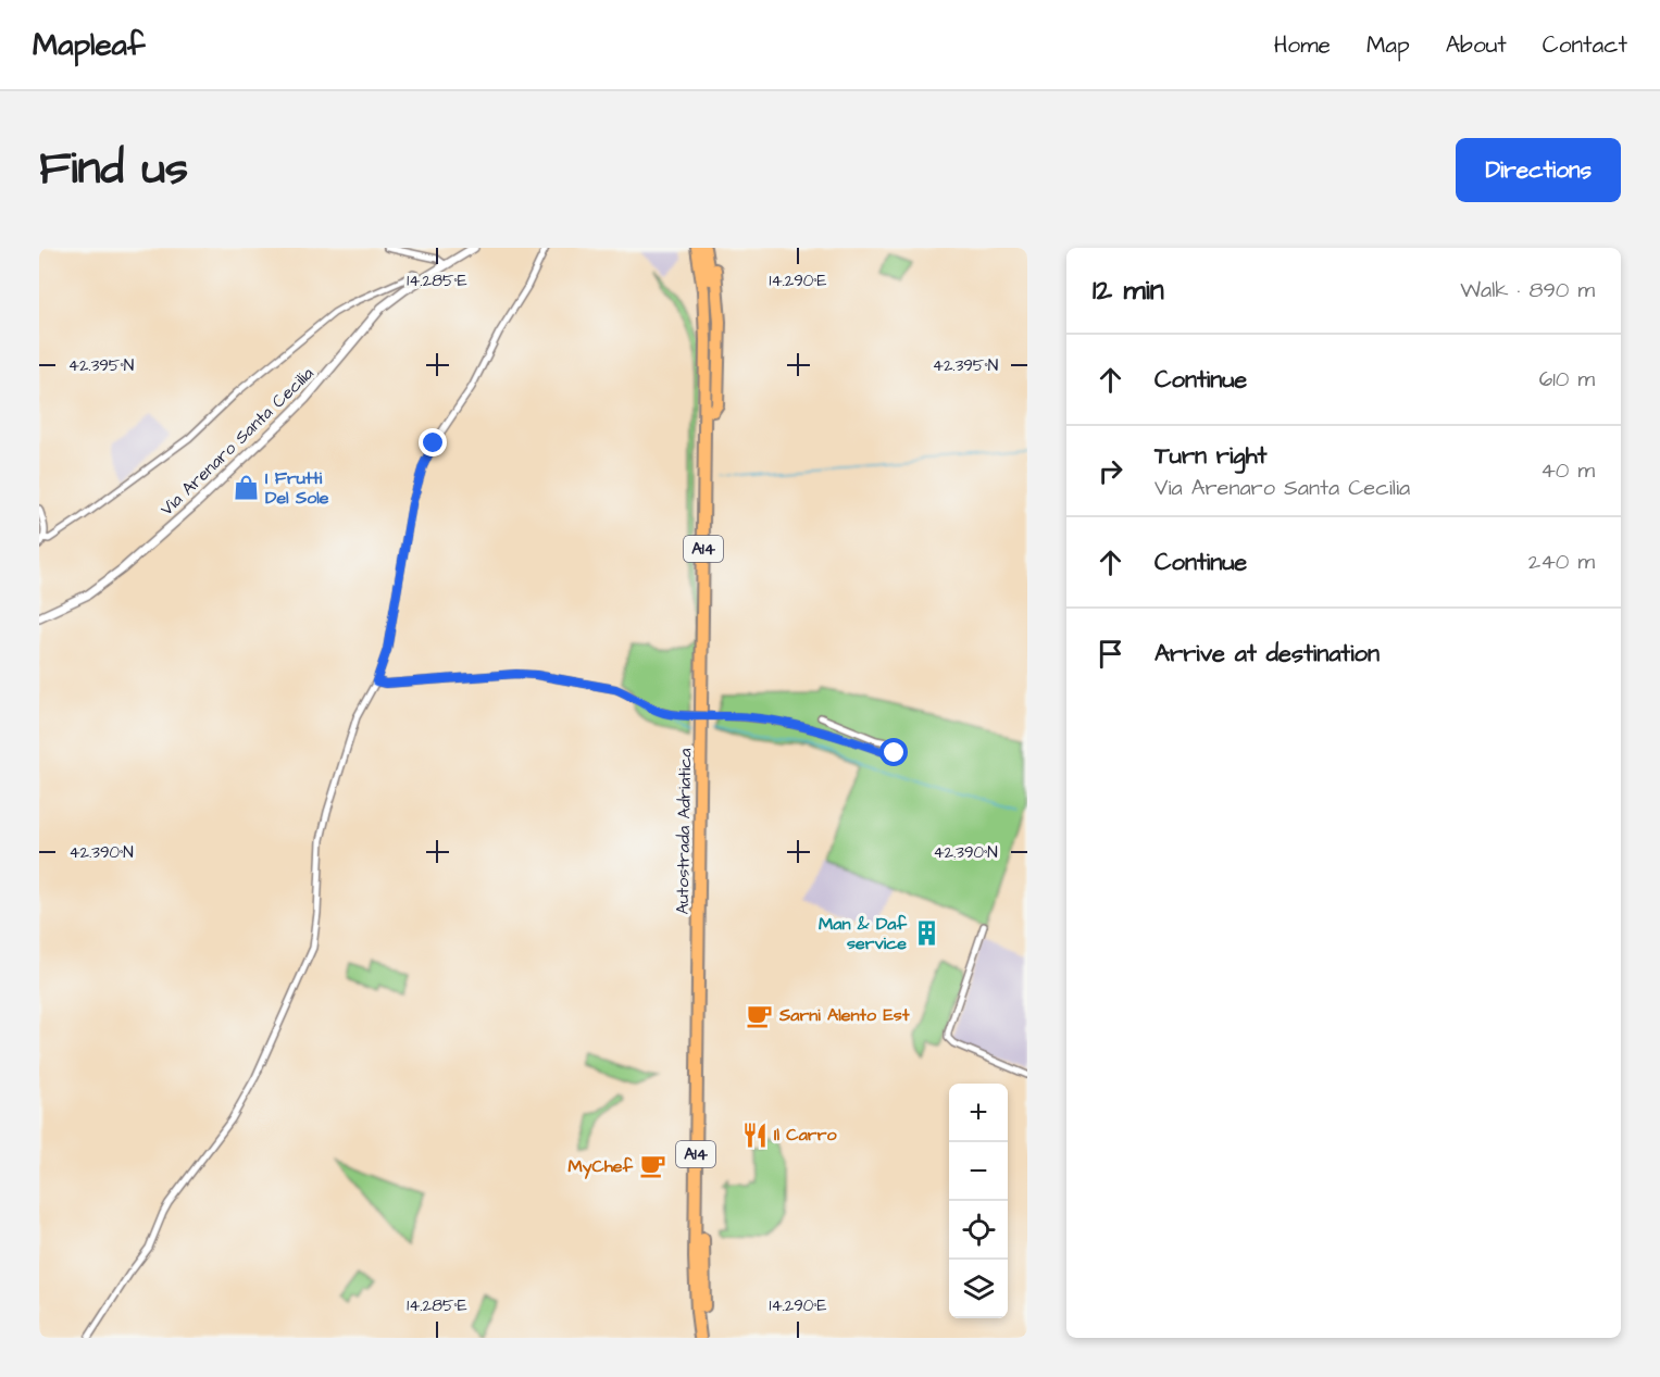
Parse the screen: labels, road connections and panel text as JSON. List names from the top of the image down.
{
  "streets": {
    "highway": ["A14", "Autostrada Adriatica"],
    "street": ["Via Arenaro Santa Cecilia"]
  },
  "places": {
    "shop": ["I Frutti Del Sole"],
    "building": ["Man & Daf service"],
    "cafe": ["Sarni Alento Est", "MyChef"],
    "restaurant": ["Il Carro"]
  },
  "page": {
    "header": "Mapleaf",
    "nav": [
      "Home",
      "Map",
      "About",
      "Contact"
    ],
    "title": "Find us",
    "buttons": "Directions",
    "heading": ["12 min", "Walk · 890 m"],
    "list": [
      ["Continue", "610 m"],
      ["Turn right", "Via Arenaro Santa Cecilia", "40 m"],
      ["Continue", "240 m"],
      "Arrive at destination"
    ],
    "map_buttons": ["+", "−"]
  },
  "coordinates": [
    "14.285°E",
    "14.290°E",
    "42.395°N",
    "42.390°N"
  ]
}
